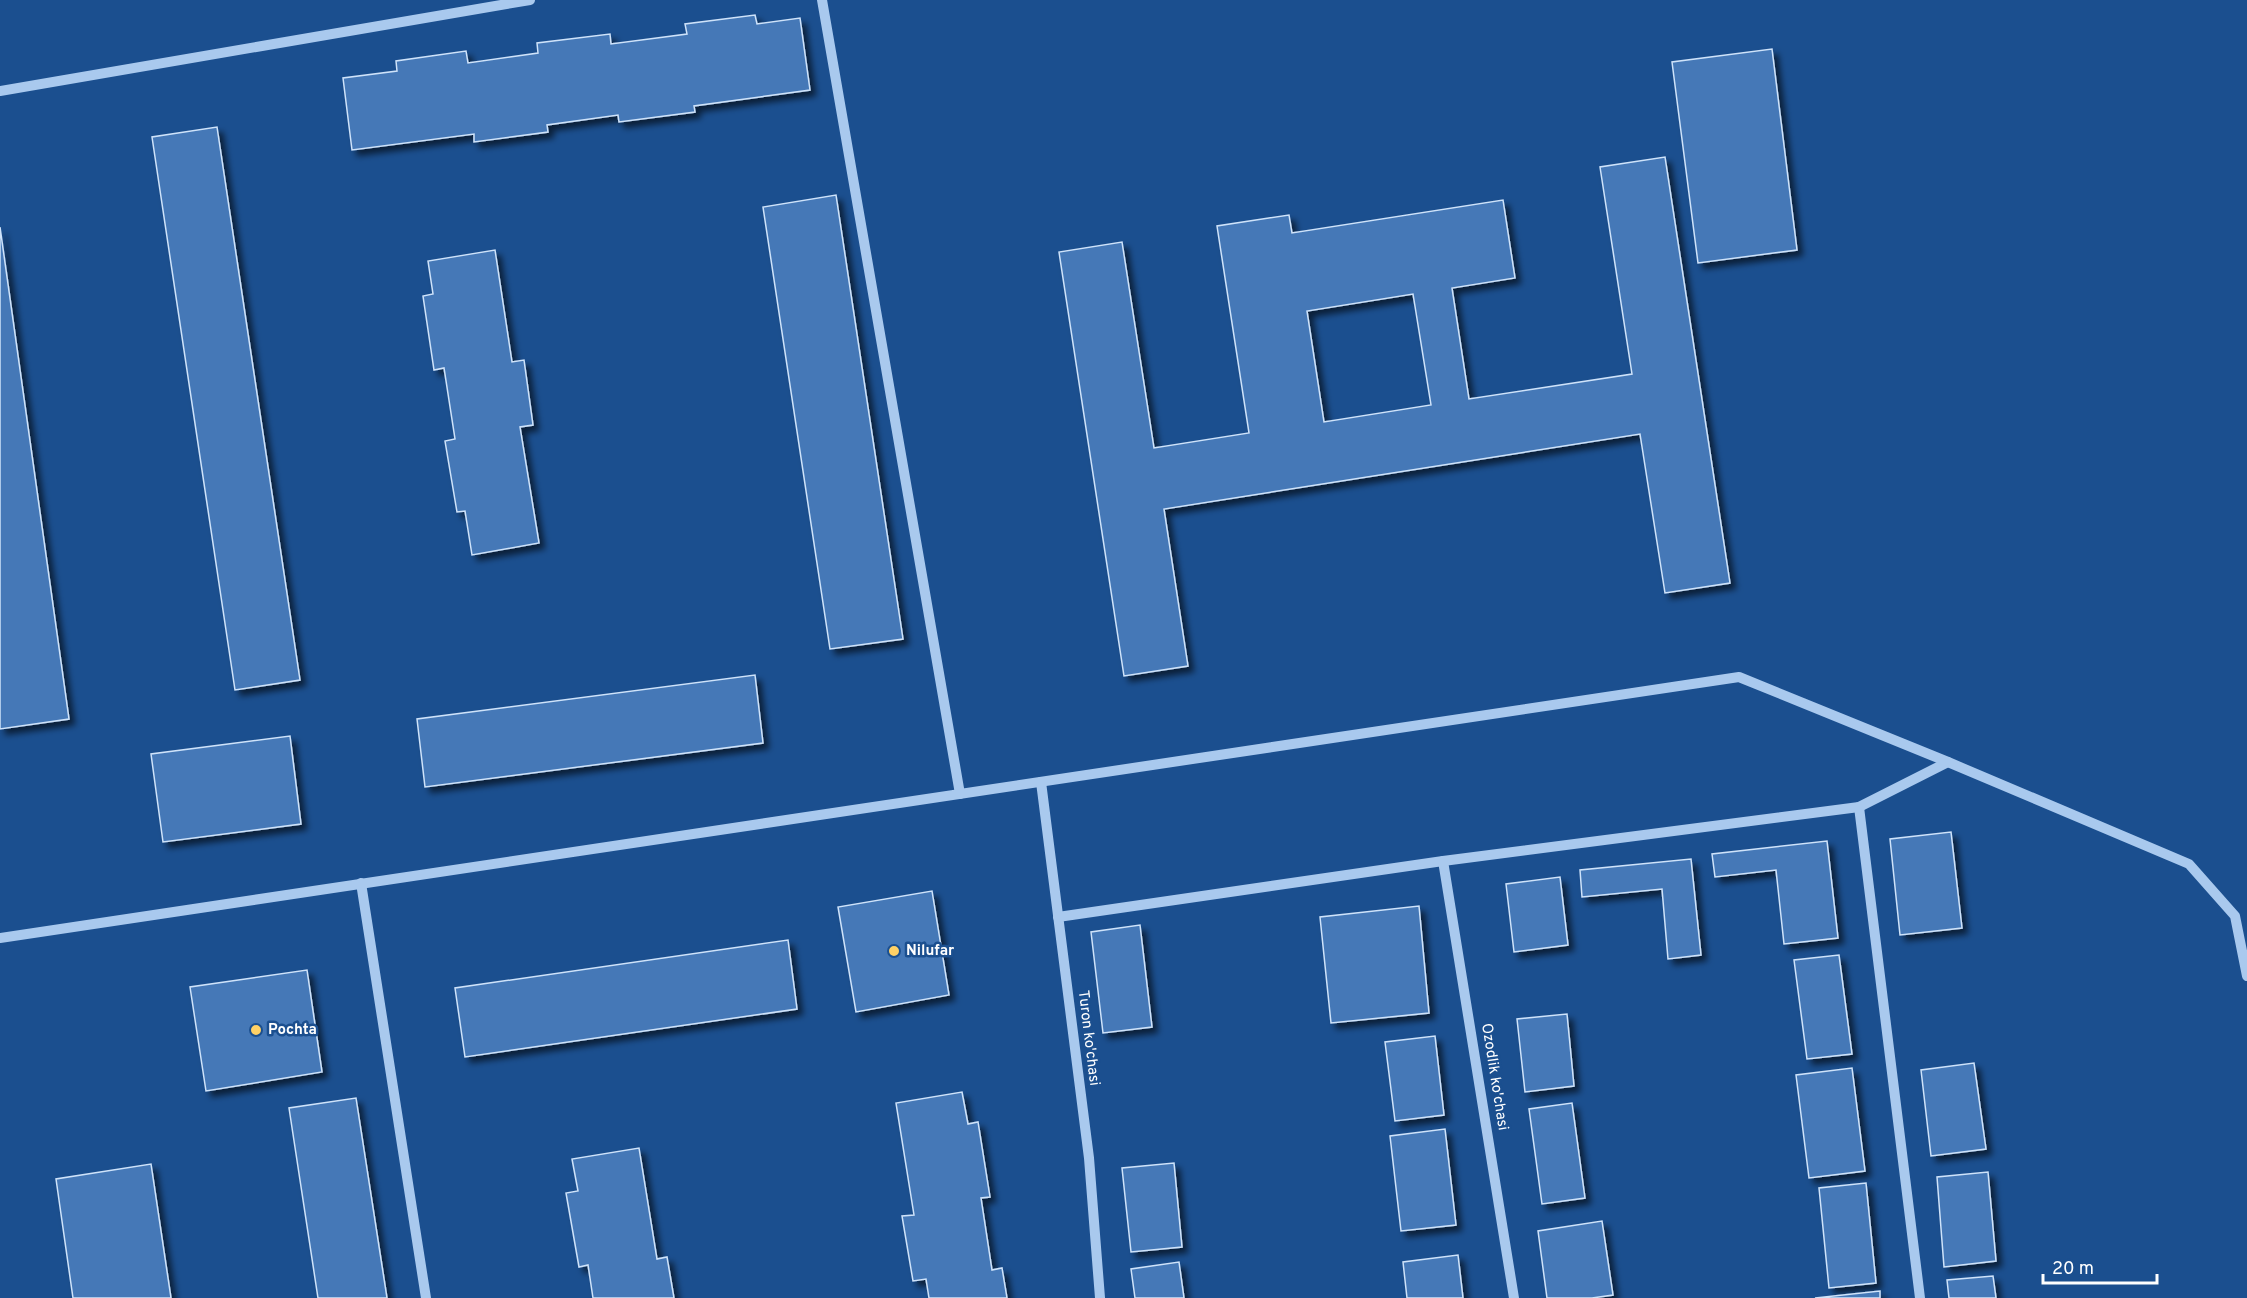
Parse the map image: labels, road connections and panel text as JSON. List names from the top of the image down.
{
  "streets": {
    "street": ["Turon ko'chasi", "Ozodlik ko'chasi"]
  },
  "places": ["Nilufar", "Pochta"],
  "scale_bar": "20 m"
}
